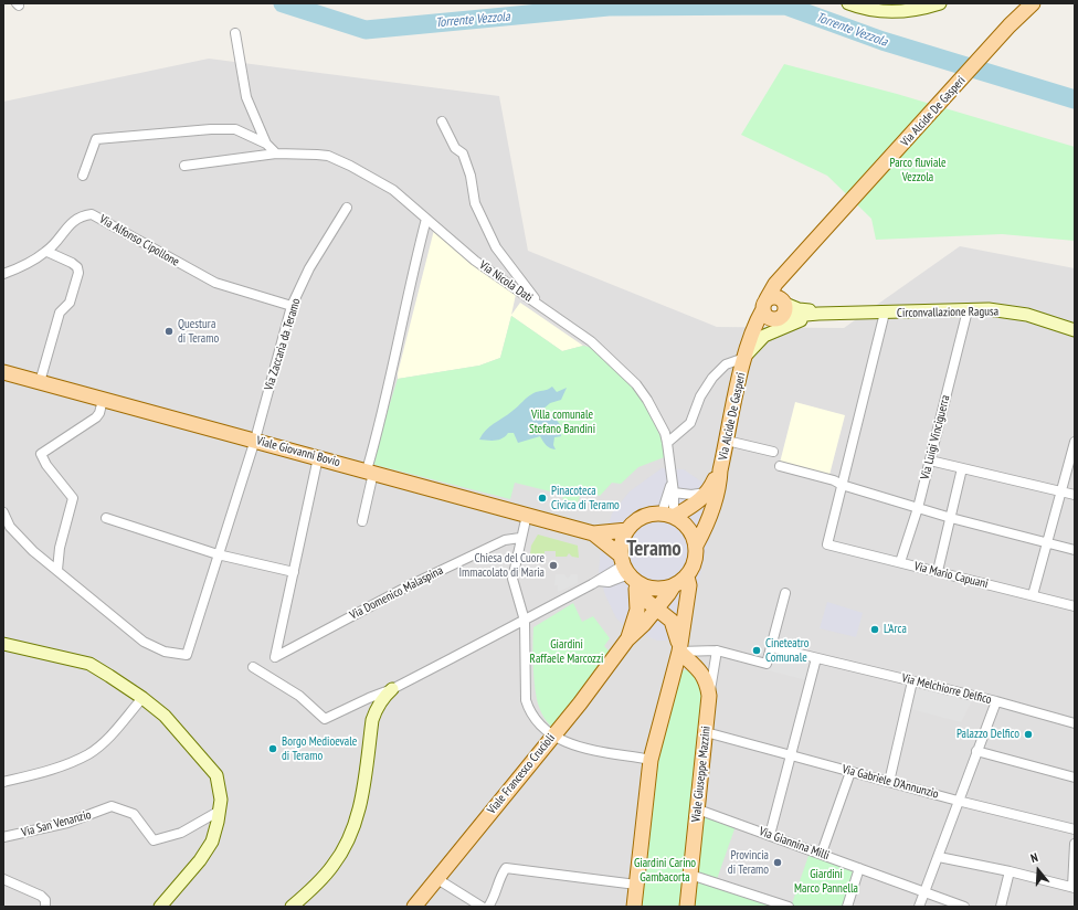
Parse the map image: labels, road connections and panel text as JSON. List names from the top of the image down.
{
  "streets": {
    "main road": [
      "Via Alcide De Gasperi",
      "Viale Giovanni Bovio",
      "Viale Francesco Crucioli",
      "Viale Giuseppe Mazzini"
    ],
    "street": [
      "Via Alfonso Cipollone",
      "Via Nicola Dati",
      "Circonvallazione Ragusa",
      "Via Zaccaria da Teramo",
      "Via Luigi Vinciguerra",
      "Via Mario Capuani",
      "Via Domenico Malaspina",
      "Via Melchiorre Delfico",
      "Via Gabriele D'Annunzio",
      "Via San Venanzio",
      "Via Giannina Milli"
    ]
  },
  "crossings": [
    ["Via Alcide De Gasperi", "Circonvallazione Ragusa"],
    ["Via Alfonso Cipollone", "Via Zaccaria da Teramo"],
    ["Via Nicola Dati", "Viale Francesco Crucioli"],
    ["Via Nicola Dati", "Viale Giuseppe Mazzini"],
    ["Circonvallazione Ragusa", "Via Luigi Vinciguerra"],
    ["Via Zaccaria da Teramo", "Viale Giovanni Bovio"],
    ["Via Luigi Vinciguerra", "Via Mario Capuani"],
    ["Viale Giovanni Bovio", "Viale Giuseppe Mazzini"],
    ["Viale Francesco Crucioli", "Viale Giuseppe Mazzini"],
    ["Viale Giuseppe Mazzini", "Via Gabriele D'Annunzio"],
    ["Viale Giuseppe Mazzini", "Via Giannina Milli"]
  ],
  "districts": ["Teramo"],
  "water": ["Torrente Vezzola"],
  "parks": [
    "Parco fluviale Vezzola",
    "Villa comunale Stefano Bandini",
    "Giardini Raffaele Marcozzi",
    "Giardini Carino Gambacorta",
    "Giardini Marco Pannella"
  ],
  "places": [
    "Questura di Teramo",
    "Pinacoteca Civica di Teramo",
    "Chiesa del Cuore Immacolato di Maria",
    "L'Arca",
    "Cineteatro Comunale",
    "Palazzo Delfico",
    "Borgo Medioevale di Teramo",
    "Provincia di Teramo"
  ],
  "north": "top"
}
